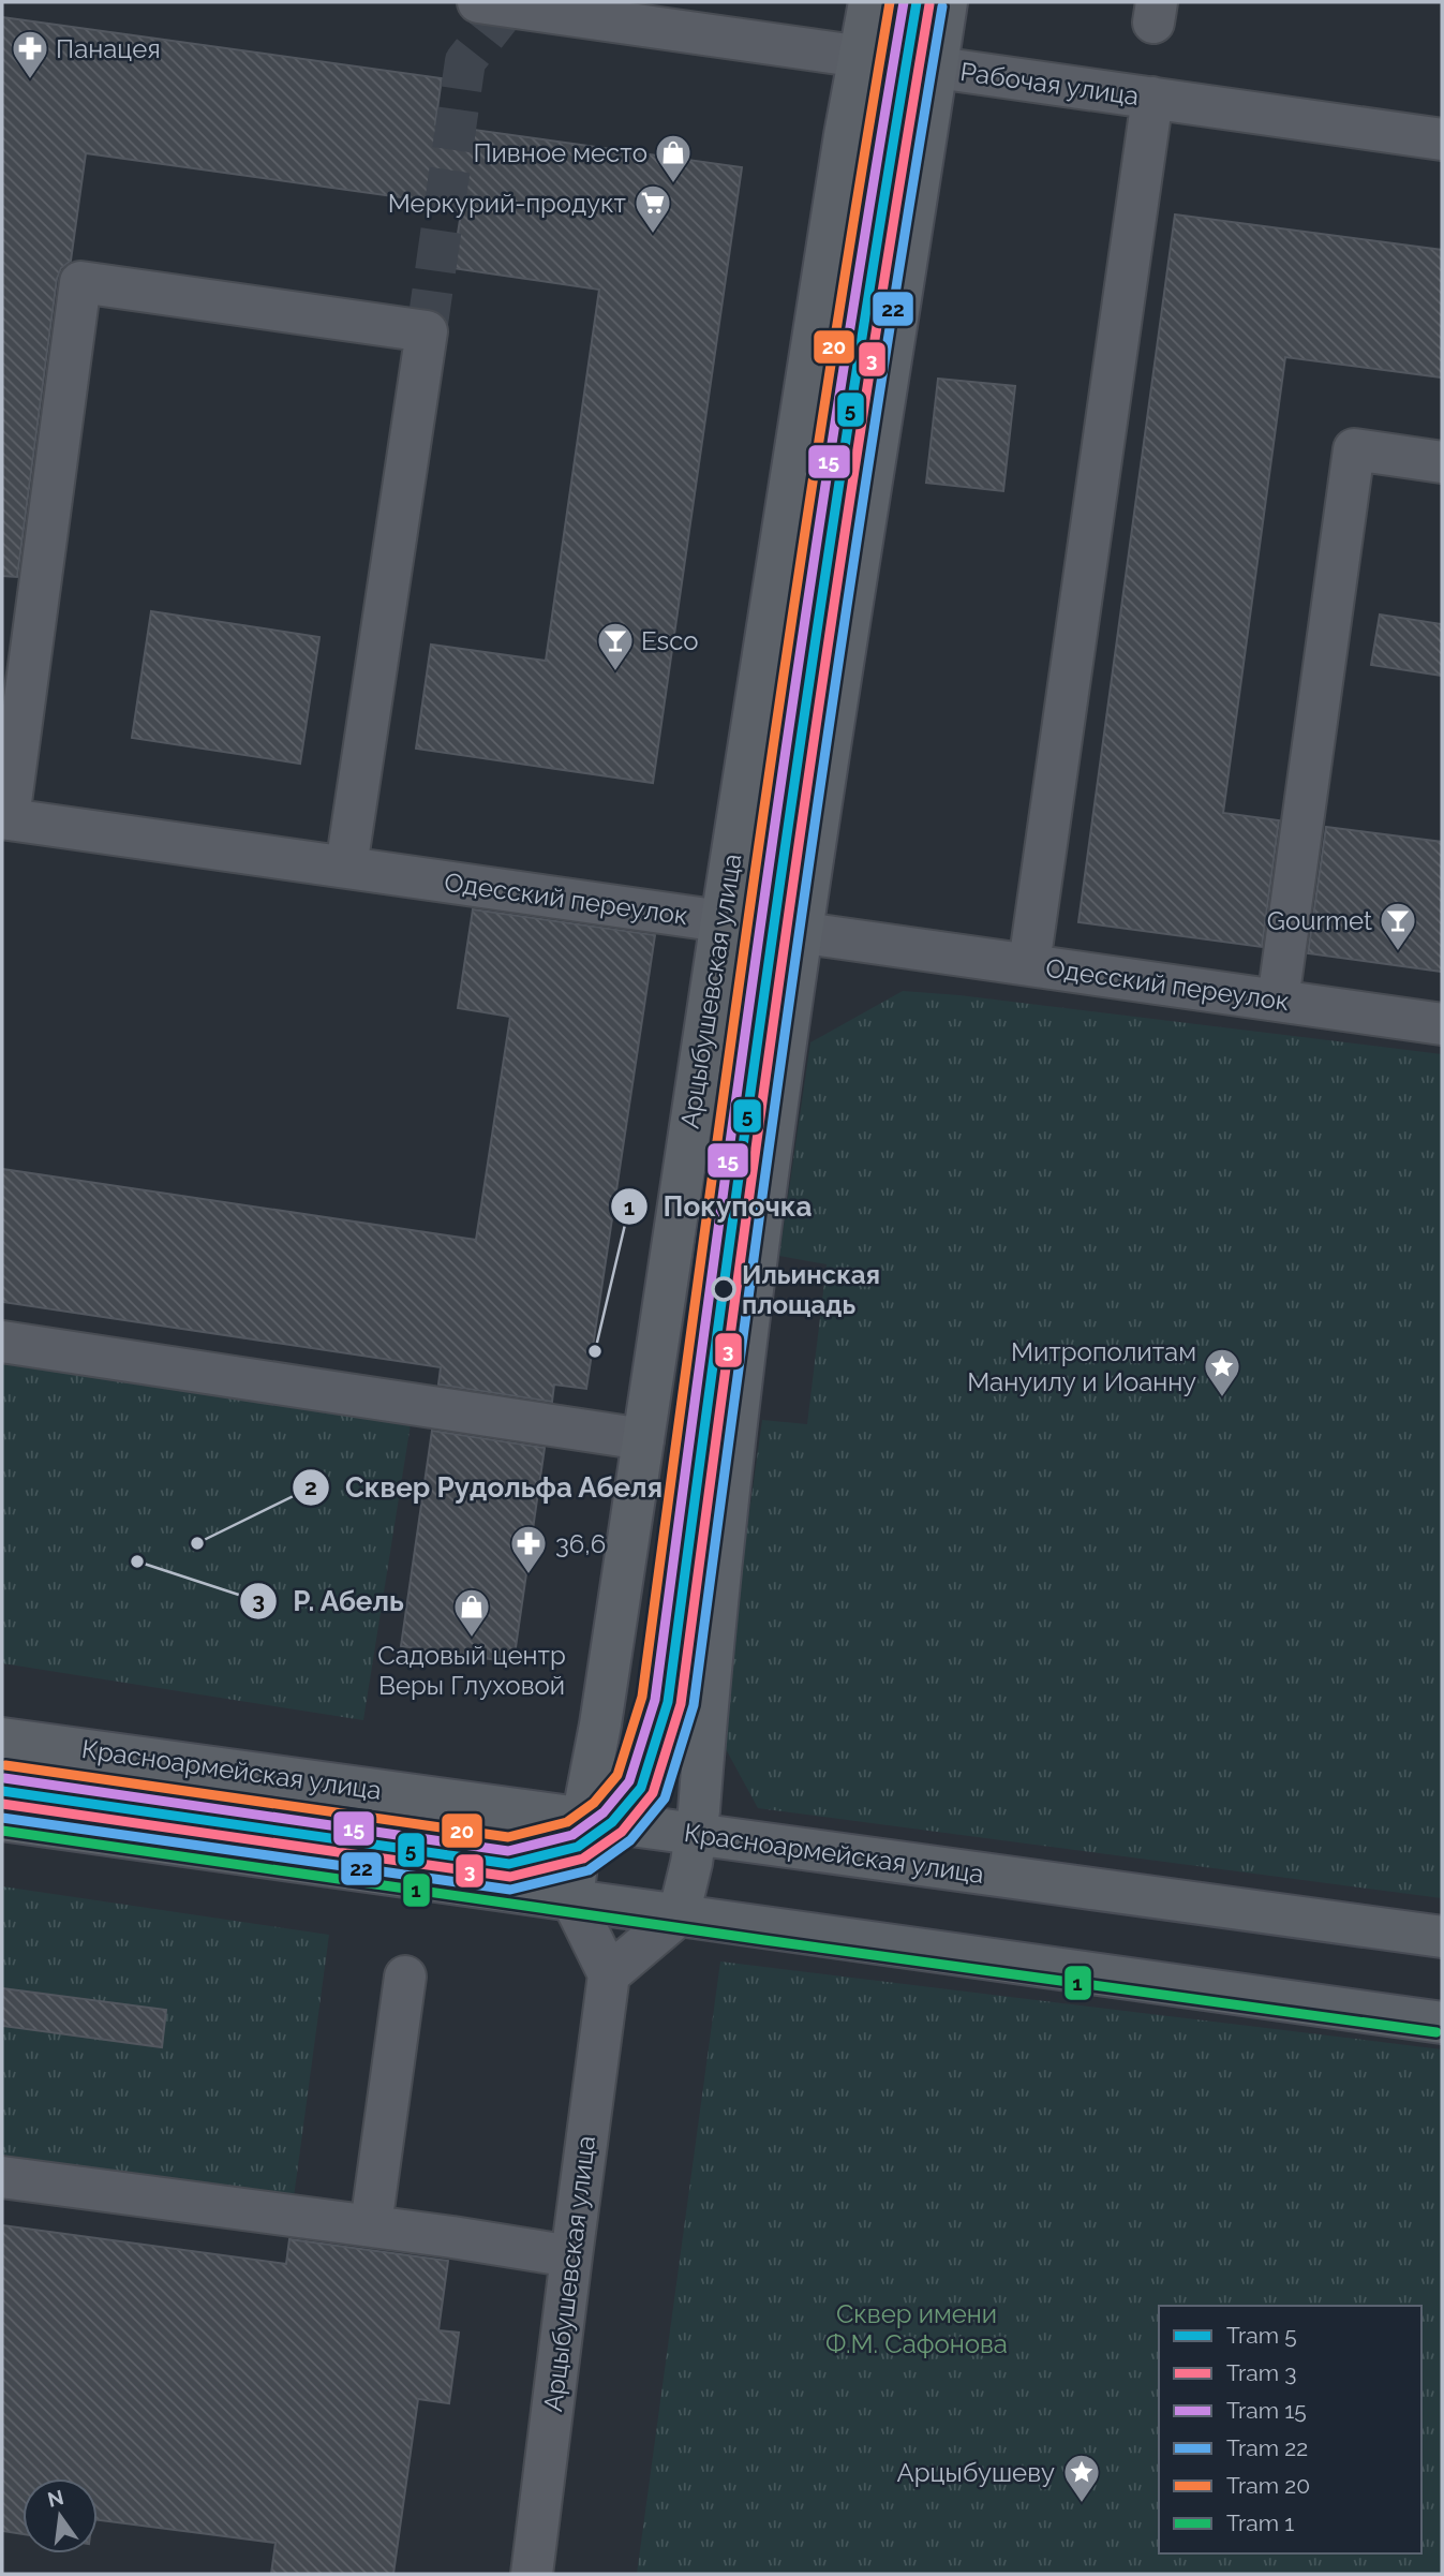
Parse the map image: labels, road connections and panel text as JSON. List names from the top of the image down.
{
  "streets": {
    "main road": ["Арцыбушевская улица", "Красноармейская улица"],
    "street": ["Рабочая улица", "Одесский переулок"]
  },
  "crossings": [
    ["Рабочая улица", "Арцыбушевская улица"],
    ["Одесский переулок", "Арцыбушевская улица"],
    ["Арцыбушевская улица", "Красноармейская улица"]
  ],
  "parks": ["Cквер имени Ф.М. Сафонова"],
  "places": {
    "pharmacy": ["Панацея", "36,6"],
    "shop": ["Пивное место", "Садовый центр Веры Глуховой"],
    "supermarket": ["Меркурий-продукт"],
    "bar": ["Esco", "Gourmet"],
    "other": [
      "Ильинская площадь",
      "Покупочка",
      "Сквер Рудольфа Абеля",
      "Р. Абель"
    ],
    "place": ["Митрополитам Мануилу и Иоанну", "Арцыбушеву"]
  },
  "lines": [
    "tram line 5",
    "tram line 15",
    "tram line 20",
    "tram line 3",
    "tram line 22",
    "tram line 1"
  ],
  "legend": [
    "Tram 5",
    "Tram 3",
    "Tram 15",
    "Tram 22",
    "Tram 20",
    "Tram 1"
  ],
  "north": "top"
}
